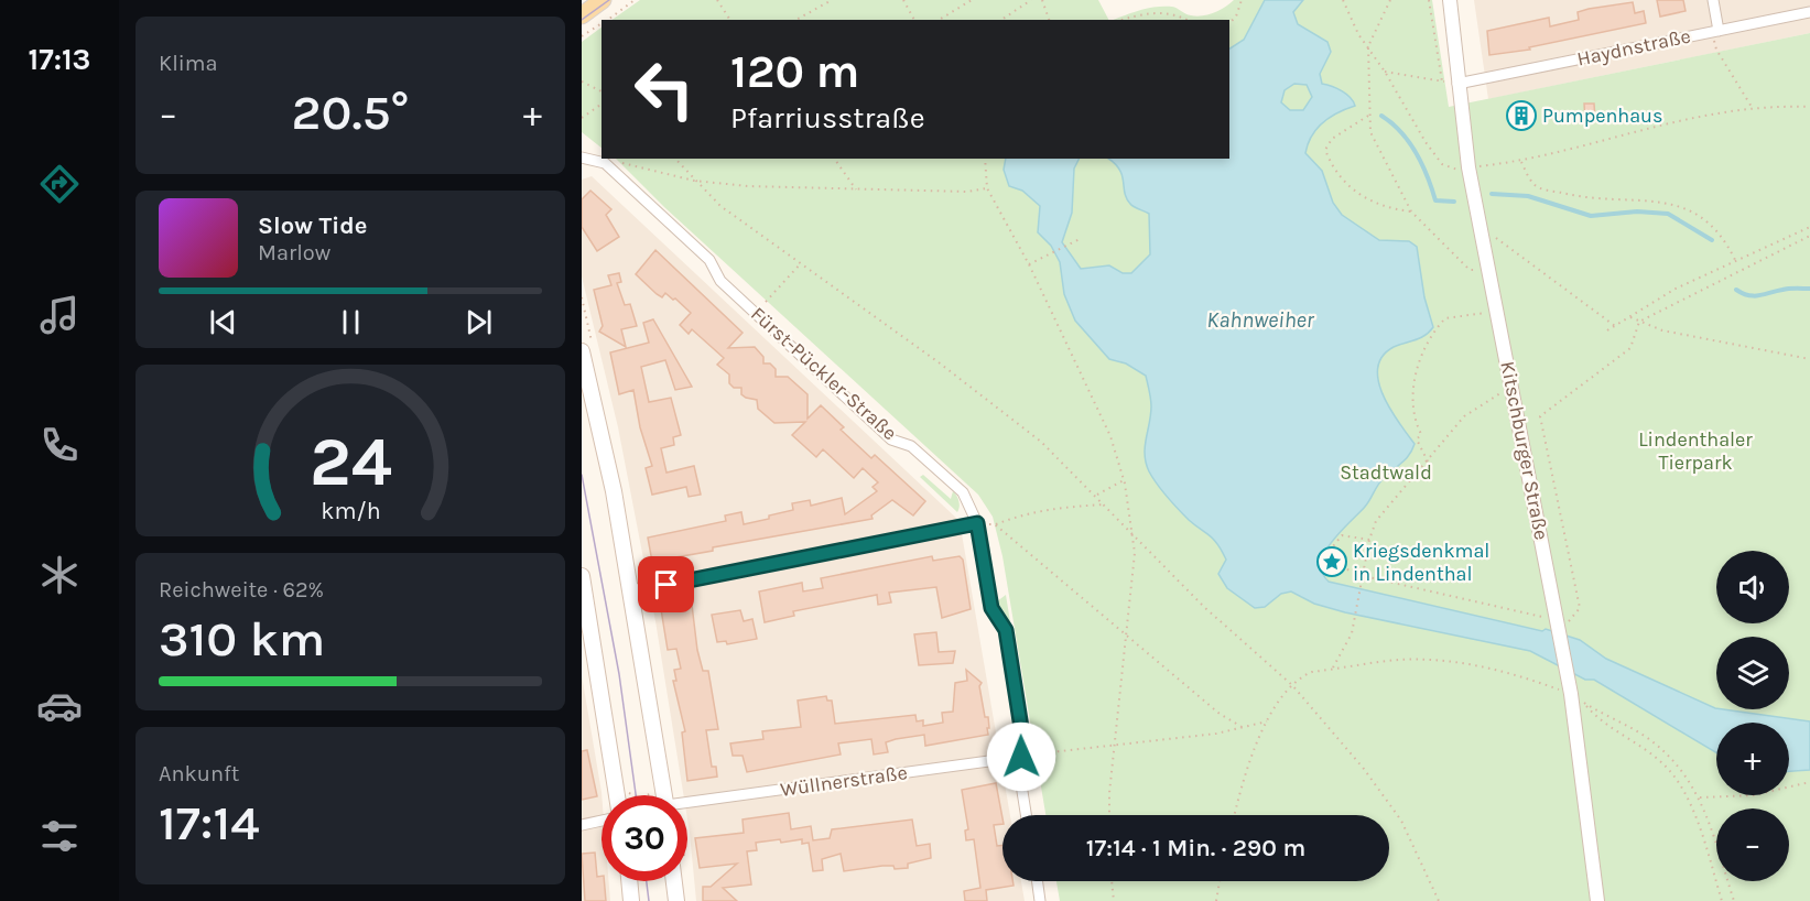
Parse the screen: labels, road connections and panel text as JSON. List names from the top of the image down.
{
  "streets": {
    "street": [
      "Haydnstraße",
      "Fürst-Pückler-Straße",
      "Kitschburger Straße",
      "Wüllnerstraße"
    ]
  },
  "crossings": [
    ["Haydnstraße", "Kitschburger Straße"],
    ["Fürst-Pückler-Straße", "Wüllnerstraße"]
  ],
  "water": ["Kahnweiher"],
  "parks": ["Lindenthaler Tierpark", "Stadtwald"],
  "places": {
    "building": ["Pumpenhaus"],
    "place": ["Kriegsdenkmal in Lindenthal"]
  },
  "page": {
    "tabs": "17:13",
    "tile": [
      "Klima",
      ["Reichweite · 62%", "310 km"],
      ["Ankunft", "17:14"]
    ],
    "turn": ["120 m", "Pfarriusstraße"],
    "heat": ["−", "20.5°", "+"],
    "song": ["Slow Tide", "Marlow"],
    "map_buttons": ["+", "−"],
    "limit": "30",
    "trip": "17:14 · 1 Min. · 290 m",
    "gauge": ["24", "km/h"]
  }
}
